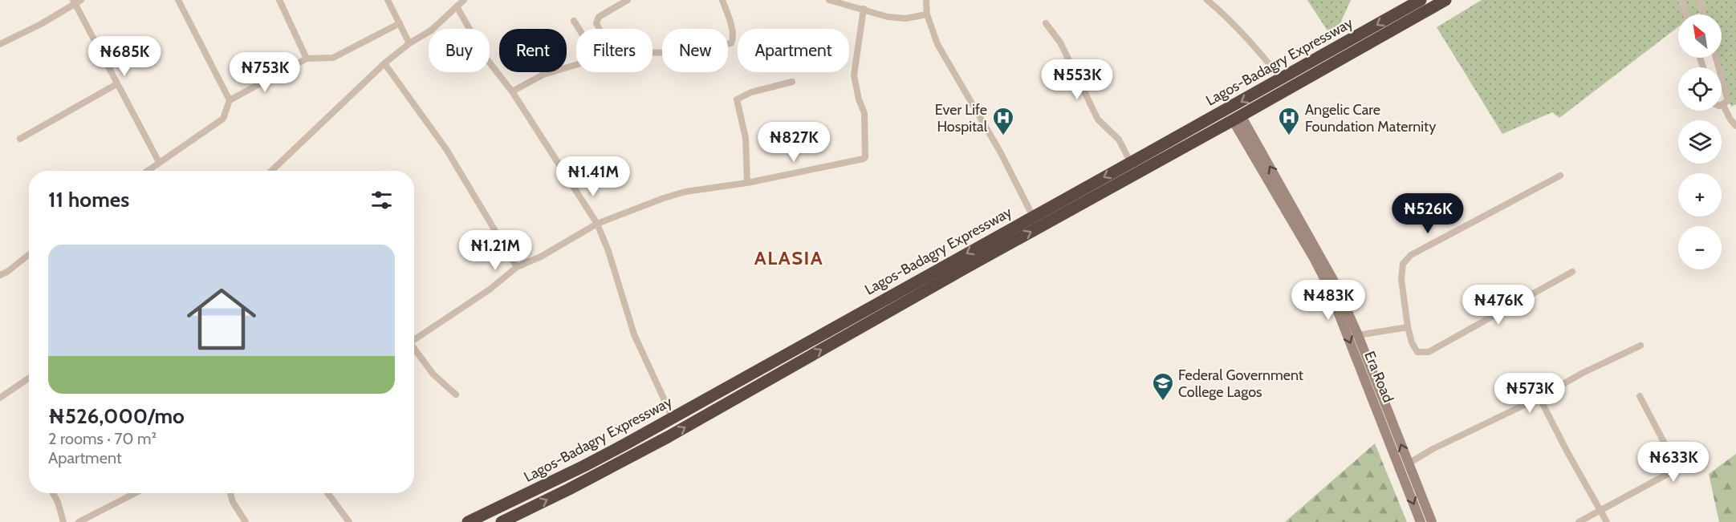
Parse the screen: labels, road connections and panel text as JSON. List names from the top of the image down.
{
  "streets": {
    "highway": ["Lagos-Badagry Expressway"],
    "main road": ["Era Road"]
  },
  "crossings": [
    ["Lagos-Badagry Expressway", "Era Road"]
  ],
  "districts": ["ALASIA"],
  "places": {
    "hospital": ["Ever Life Hospital", "Angelic Care Foundation Maternity"],
    "school or university": ["Federal Government College Lagos"]
  },
  "north": "top left",
  "page": {
    "map_buttons": ["+", "−"],
    "chip": [
      "Buy",
      "Rent",
      "Filters",
      "New",
      "Apartment"
    ],
    "price": [
      "₦685K",
      "₦753K",
      "₦553K",
      "₦827K",
      "₦1.41M",
      "₦526K",
      "₦1.21M",
      "₦483K",
      "₦476K",
      "₦573K",
      "₦633K"
    ],
    "heading": "11 homes",
    "list": [
      {
        "name": "₦526,000/mo",
        "note": "2 rooms · 70 m² · Apartment"
      }
    ]
  }
}
